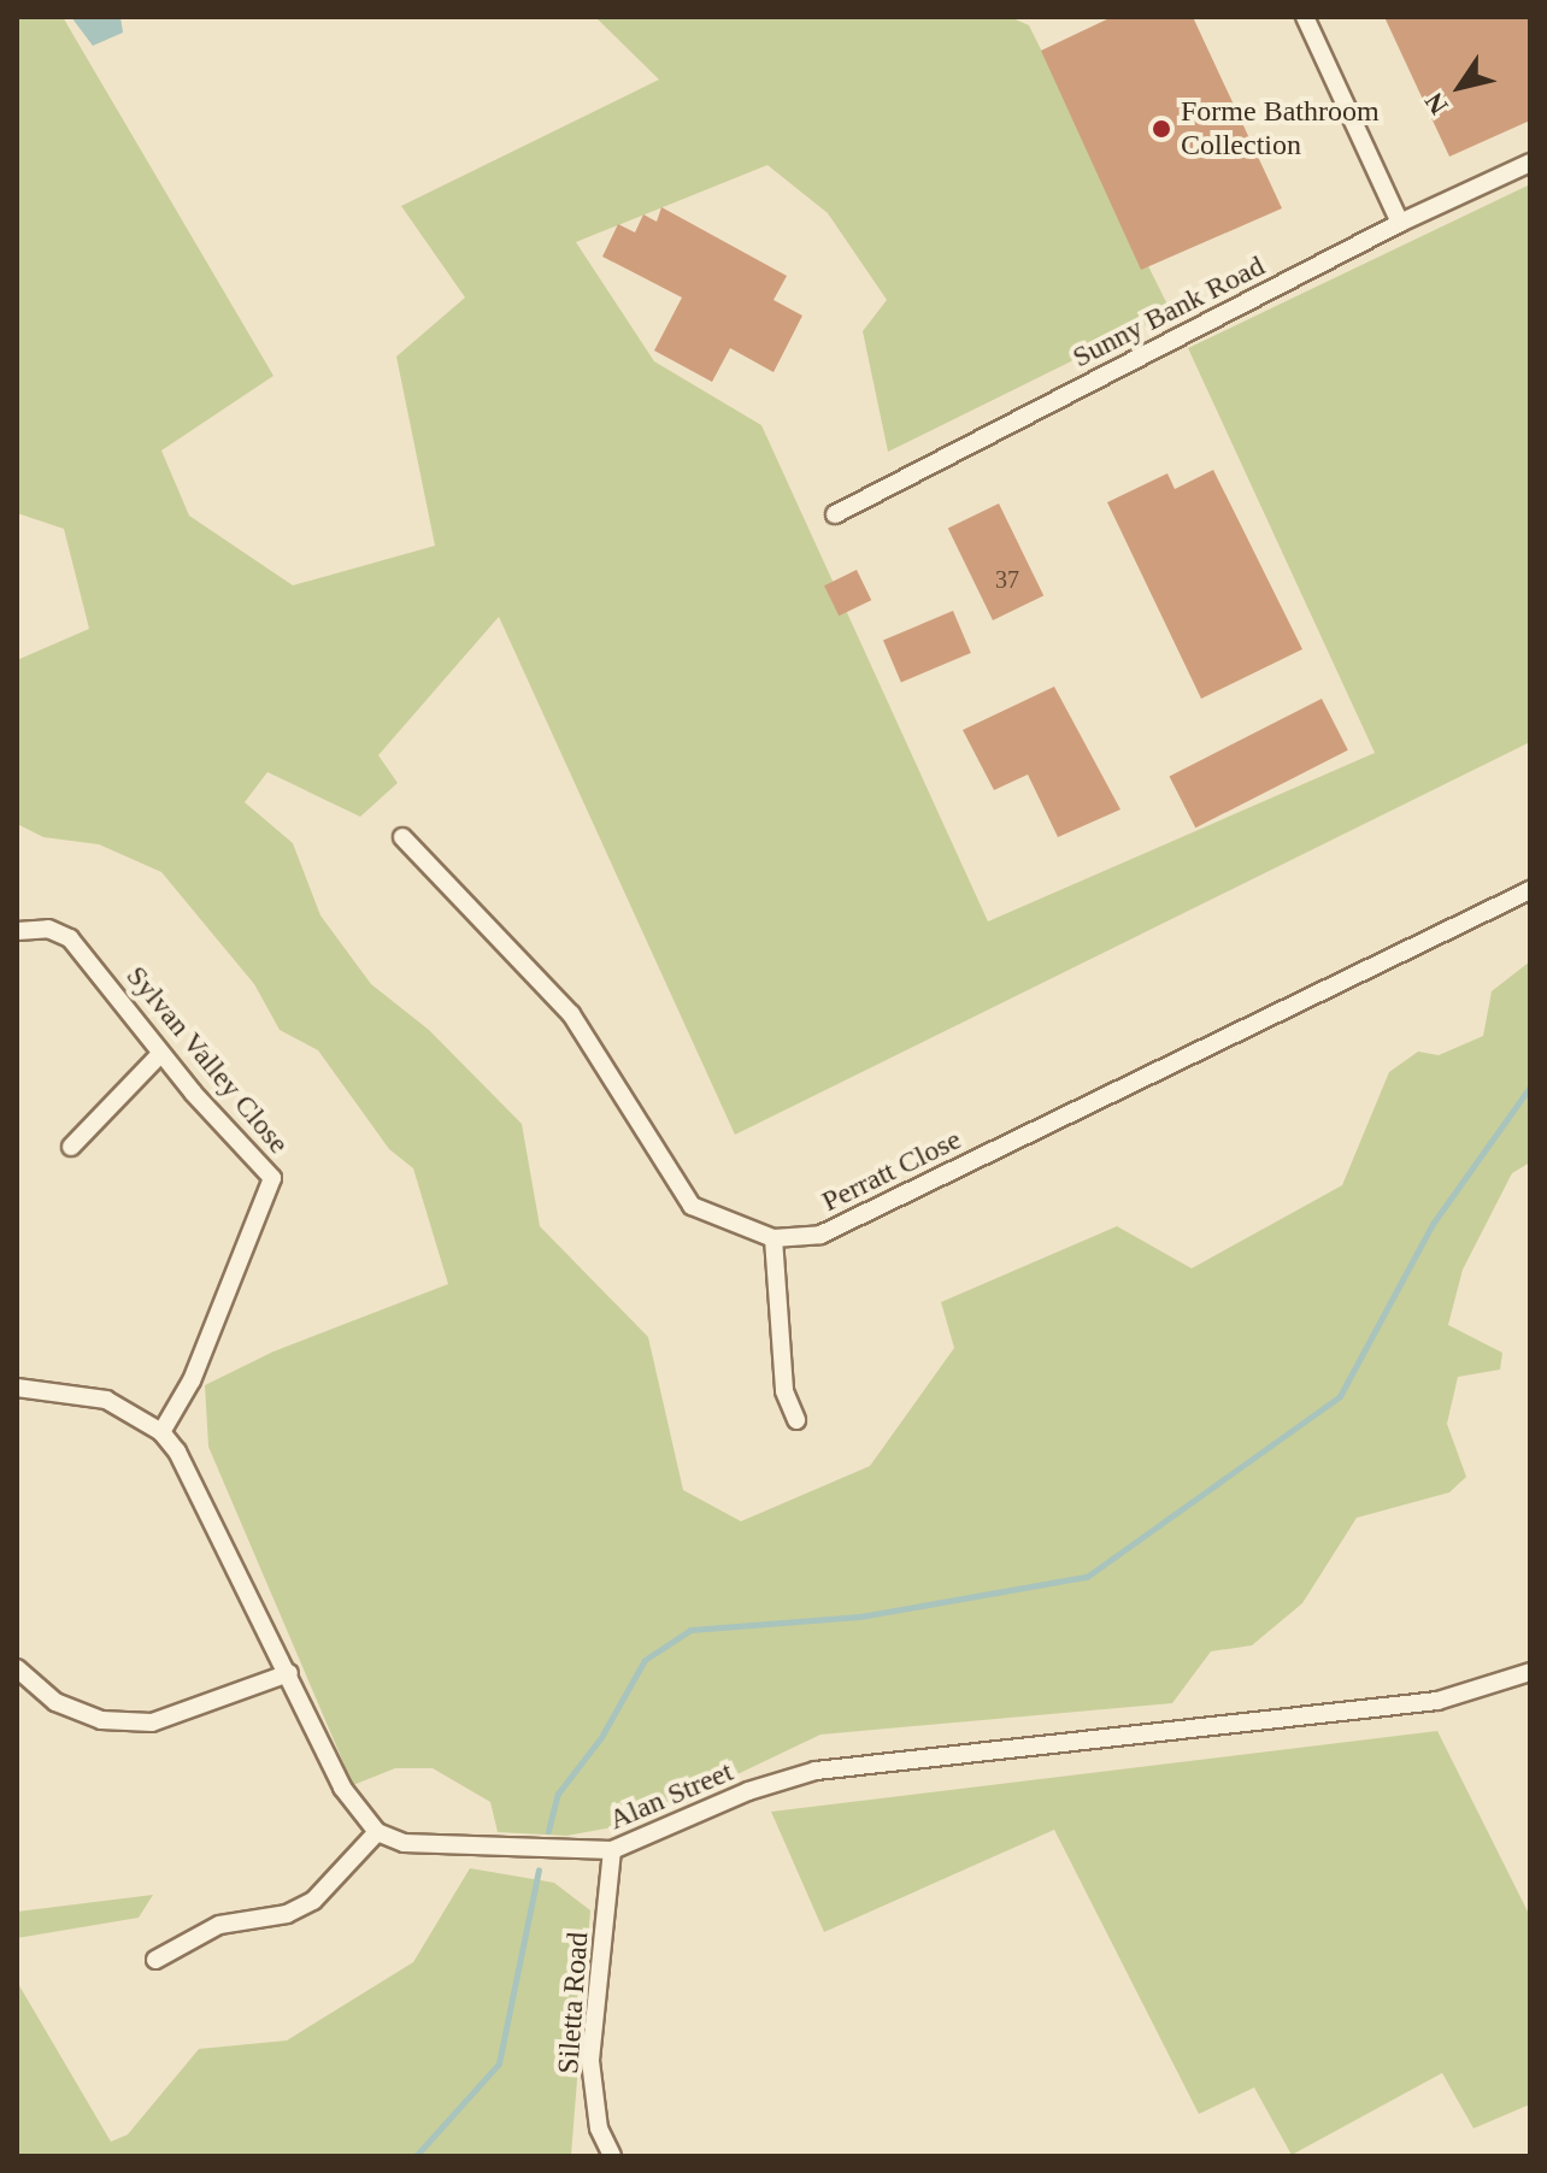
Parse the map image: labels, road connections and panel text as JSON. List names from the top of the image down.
{
  "streets": {
    "street": [
      "Sunny Bank Road",
      "Sylvan Valley Close",
      "Perratt Close",
      "Alan Street",
      "Siletta Road"
    ]
  },
  "crossings": [
    ["Alan Street", "Siletta Road"]
  ],
  "places": ["Forme Bathroom Collection"],
  "house_numbers": ["37"],
  "north": "bottom left"
}
